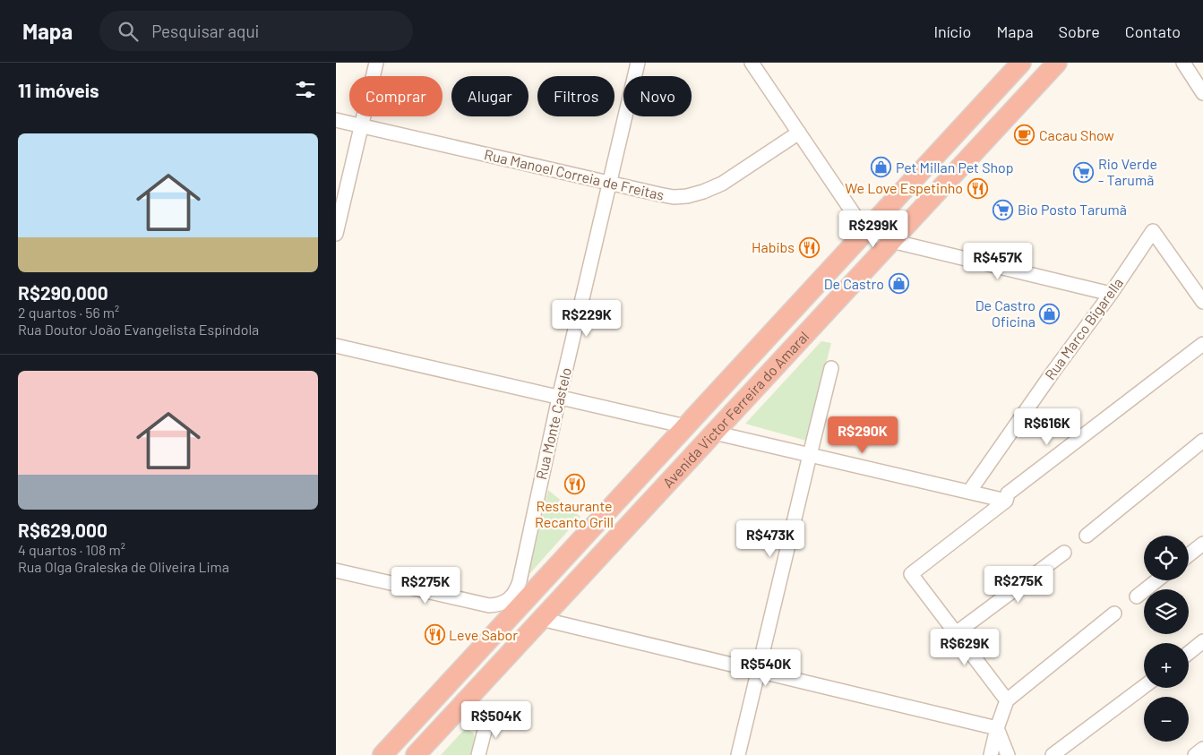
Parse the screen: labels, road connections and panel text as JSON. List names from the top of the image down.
{
  "streets": {
    "highway": ["Avenida Victor Ferreira do Amaral"],
    "street": ["Rua Manoel Correia de Freitas", "Rua Marco Bigarella", "Rua Monte Castelo"]
  },
  "crossings": [
    ["Rua Manoel Correia de Freitas", "Rua Monte Castelo"]
  ],
  "places": {
    "cafe": ["Cacau Show"],
    "shop": ["Pet Millan Pet Shop", "De Castro", "De Castro Oficina"],
    "supermarket": ["Rio Verde - Tarumã", "Bio Posto Tarumã"],
    "restaurant": [
      "We Love Espetinho",
      "Habibs",
      "Restaurante Recanto Grill",
      "Leve Sabor"
    ]
  },
  "page": {
    "header": "Mapa",
    "search": "Pesquisar aqui",
    "nav": [
      "Início",
      "Mapa",
      "Sobre",
      "Contato"
    ],
    "heading": "11 imóveis",
    "chip": [
      "Comprar",
      "Alugar",
      "Filtros",
      "Novo"
    ],
    "list": [
      {
        "name": "R$290,000",
        "note": "2 quartos · 56 m² · Rua Doutor João Evangelista Espíndola"
      },
      {
        "name": "R$629,000",
        "note": "4 quartos · 108 m² · Rua Olga Graleska de Oliveira Lima"
      }
    ],
    "price": [
      "R$299K",
      "R$457K",
      "R$229K",
      "R$616K",
      "R$290K",
      "R$473K",
      "R$275K",
      "R$275K",
      "R$629K",
      "R$540K",
      "R$504K"
    ],
    "map_buttons": ["+", "−"]
  }
}
